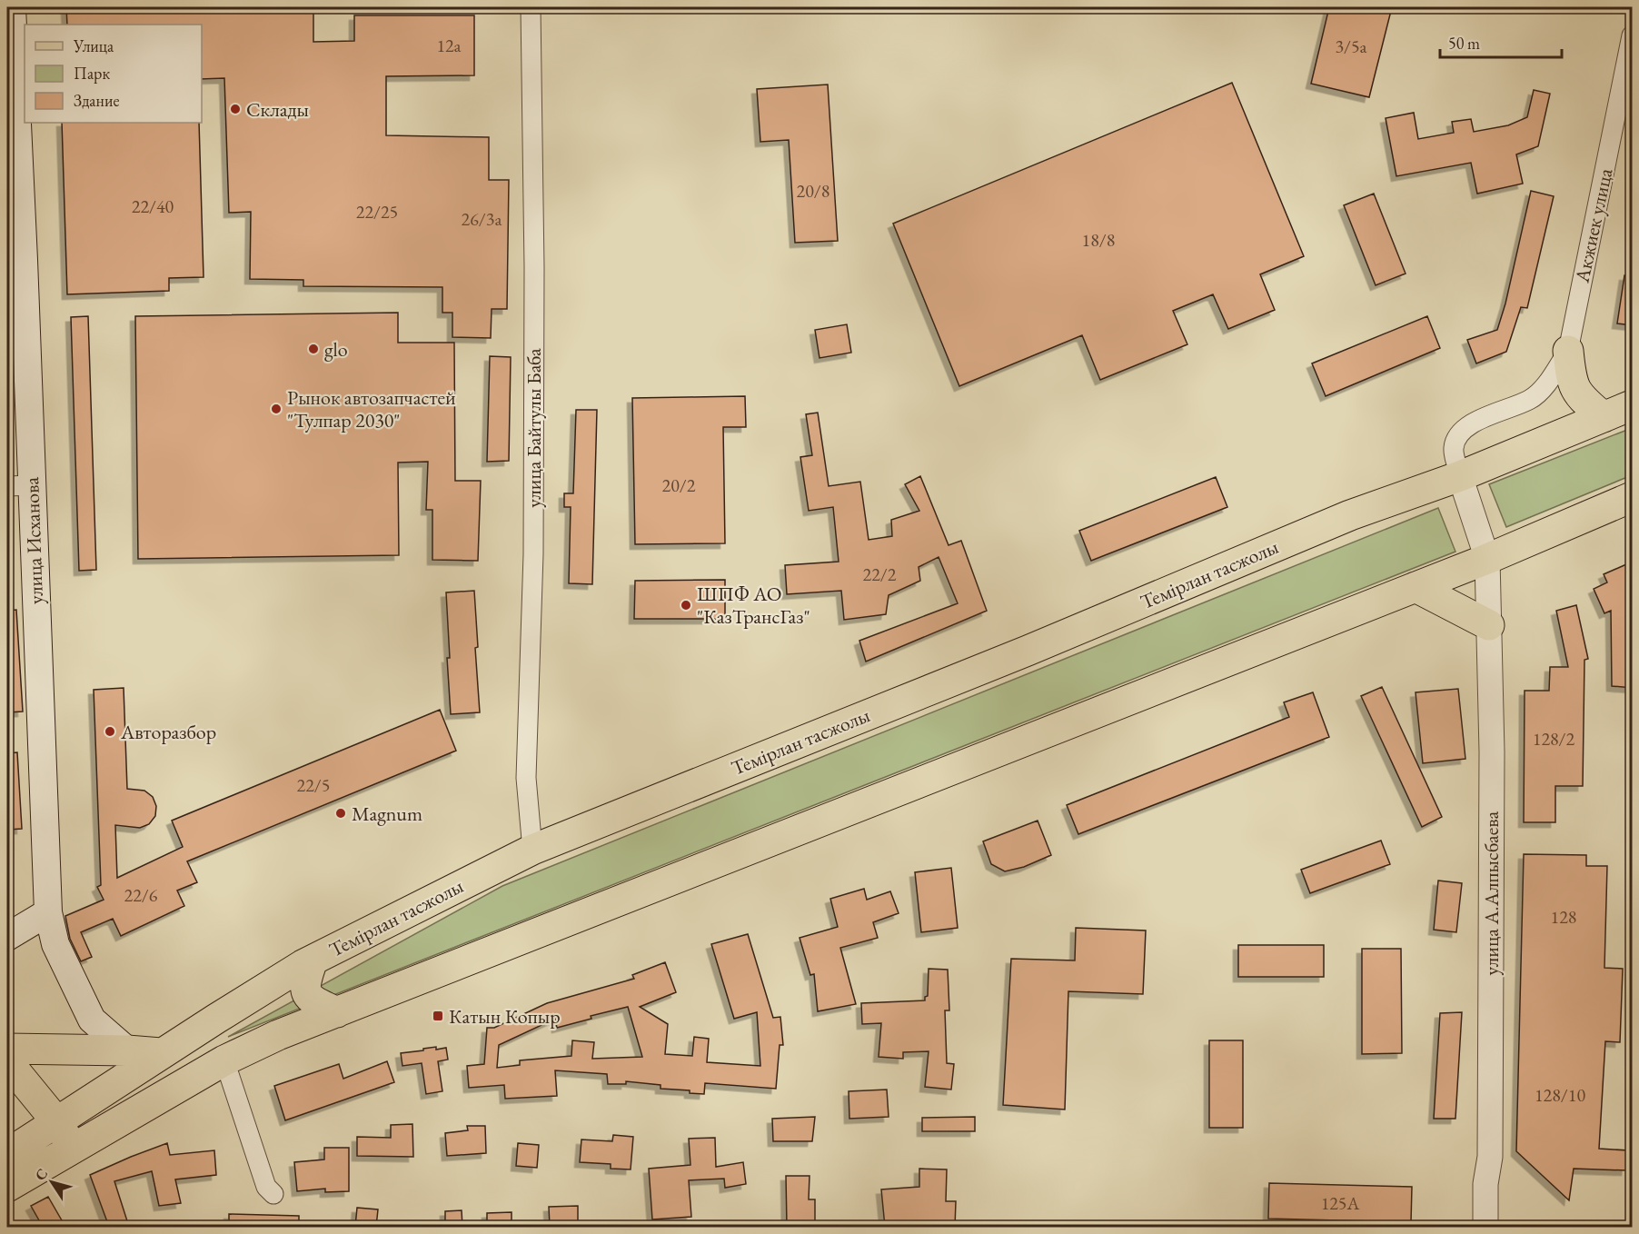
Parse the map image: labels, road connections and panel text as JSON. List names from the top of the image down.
{
  "streets": {
    "main road": ["улица Исханова", "Темірлан тасжолы"],
    "street": ["Акжиек улица", "улица Байтулы Баба", "улица А.Алпысбаева"]
  },
  "crossings": [
    ["улица Байтулы Баба", "Темірлан тасжолы"],
    ["Темірлан тасжолы", "улица А.Алпысбаева"]
  ],
  "places": {
    "other": [
      "Склады",
      "glo",
      "Рынок автозапчастей \"Тулпар 2030\"",
      "ШПФ АО \"КазТрансГаз\"",
      "Авторазбор",
      "Magnum"
    ],
    "transit": ["Катын Копыр"]
  },
  "house_numbers": [
    "12а",
    "3/5а",
    "20/8",
    "22/40",
    "22/25",
    "26/3а",
    "18/8",
    "20/2",
    "22/2",
    "128/2",
    "22/5",
    "22/6",
    "128",
    "128/10",
    "125А"
  ],
  "legend": ["Улица", "Парк", "Здание"],
  "scale_bar": "50 m",
  "north": "top left"
}
